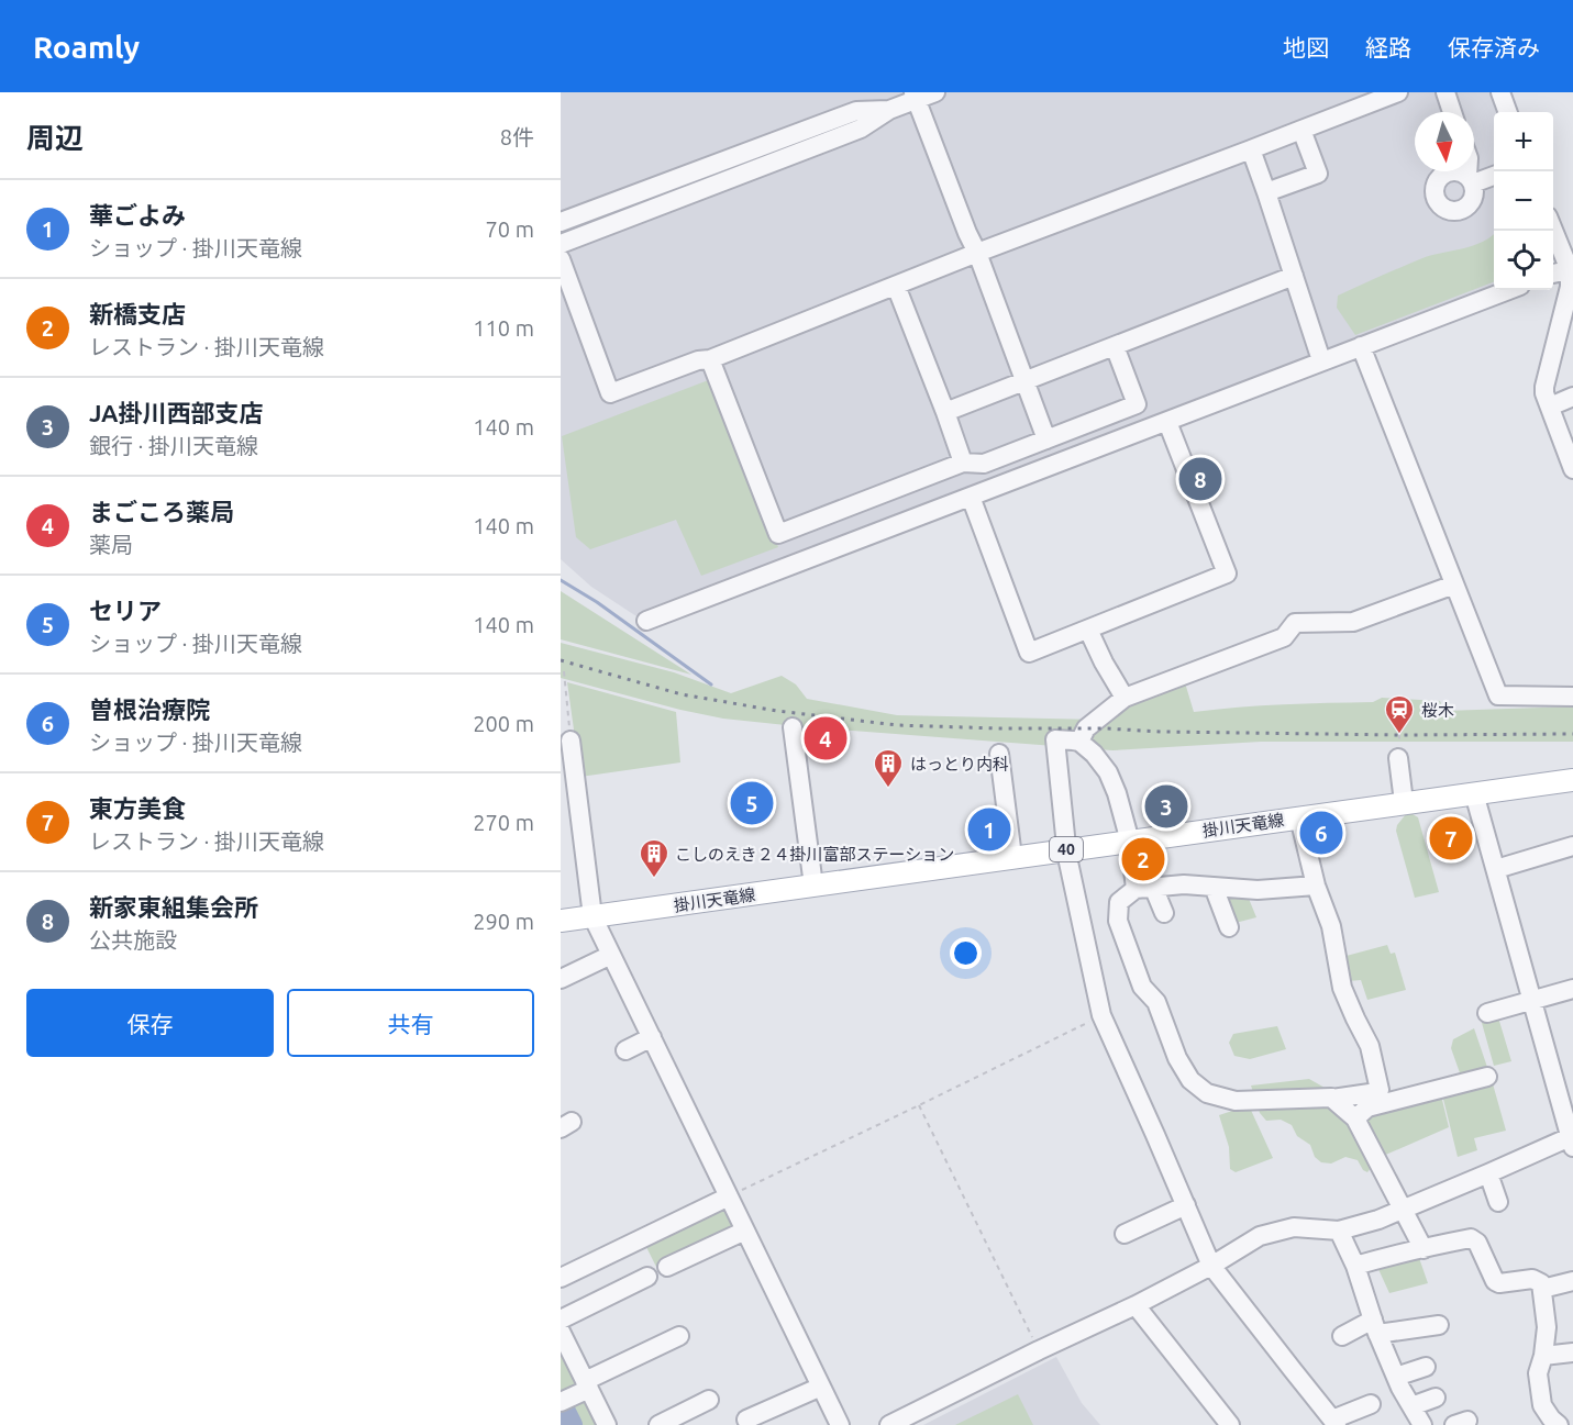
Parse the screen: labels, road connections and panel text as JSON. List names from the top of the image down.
{
  "streets": {
    "main road": ["掛川天竜線", "40"]
  },
  "places": {
    "station": ["桜木"],
    "building": ["はっとり内科", "こしのえき２４掛川富部ステーション"]
  },
  "north": "bottom",
  "page": {
    "header": "Roamly",
    "nav": ["地図", "経路", "保存済み"],
    "heading": ["周辺", "8件"],
    "map_buttons": ["+", "−"],
    "list": [
      {
        "mark": "1",
        "name": "華ごよみ",
        "note": "ショップ · 掛川天竜線",
        "value": "70 m"
      },
      {
        "mark": "2",
        "name": "新橋支店",
        "note": "レストラン · 掛川天竜線",
        "value": "110 m"
      },
      {
        "mark": "3",
        "name": "JA掛川西部支店",
        "note": "銀行 · 掛川天竜線",
        "value": "140 m"
      },
      {
        "mark": "4",
        "name": "まごころ薬局",
        "note": "薬局",
        "value": "140 m"
      },
      {
        "mark": "5",
        "name": "セリア",
        "note": "ショップ · 掛川天竜線",
        "value": "140 m"
      },
      {
        "mark": "6",
        "name": "曽根治療院",
        "note": "ショップ · 掛川天竜線",
        "value": "200 m"
      },
      {
        "mark": "7",
        "name": "東方美食",
        "note": "レストラン · 掛川天竜線",
        "value": "270 m"
      },
      {
        "mark": "8",
        "name": "新家東組集会所",
        "note": "公共施設",
        "value": "290 m"
      }
    ],
    "pins": [
      "8",
      "4",
      "5",
      "3",
      "1",
      "6",
      "7",
      "2"
    ],
    "buttons": ["保存", "共有"]
  }
}
